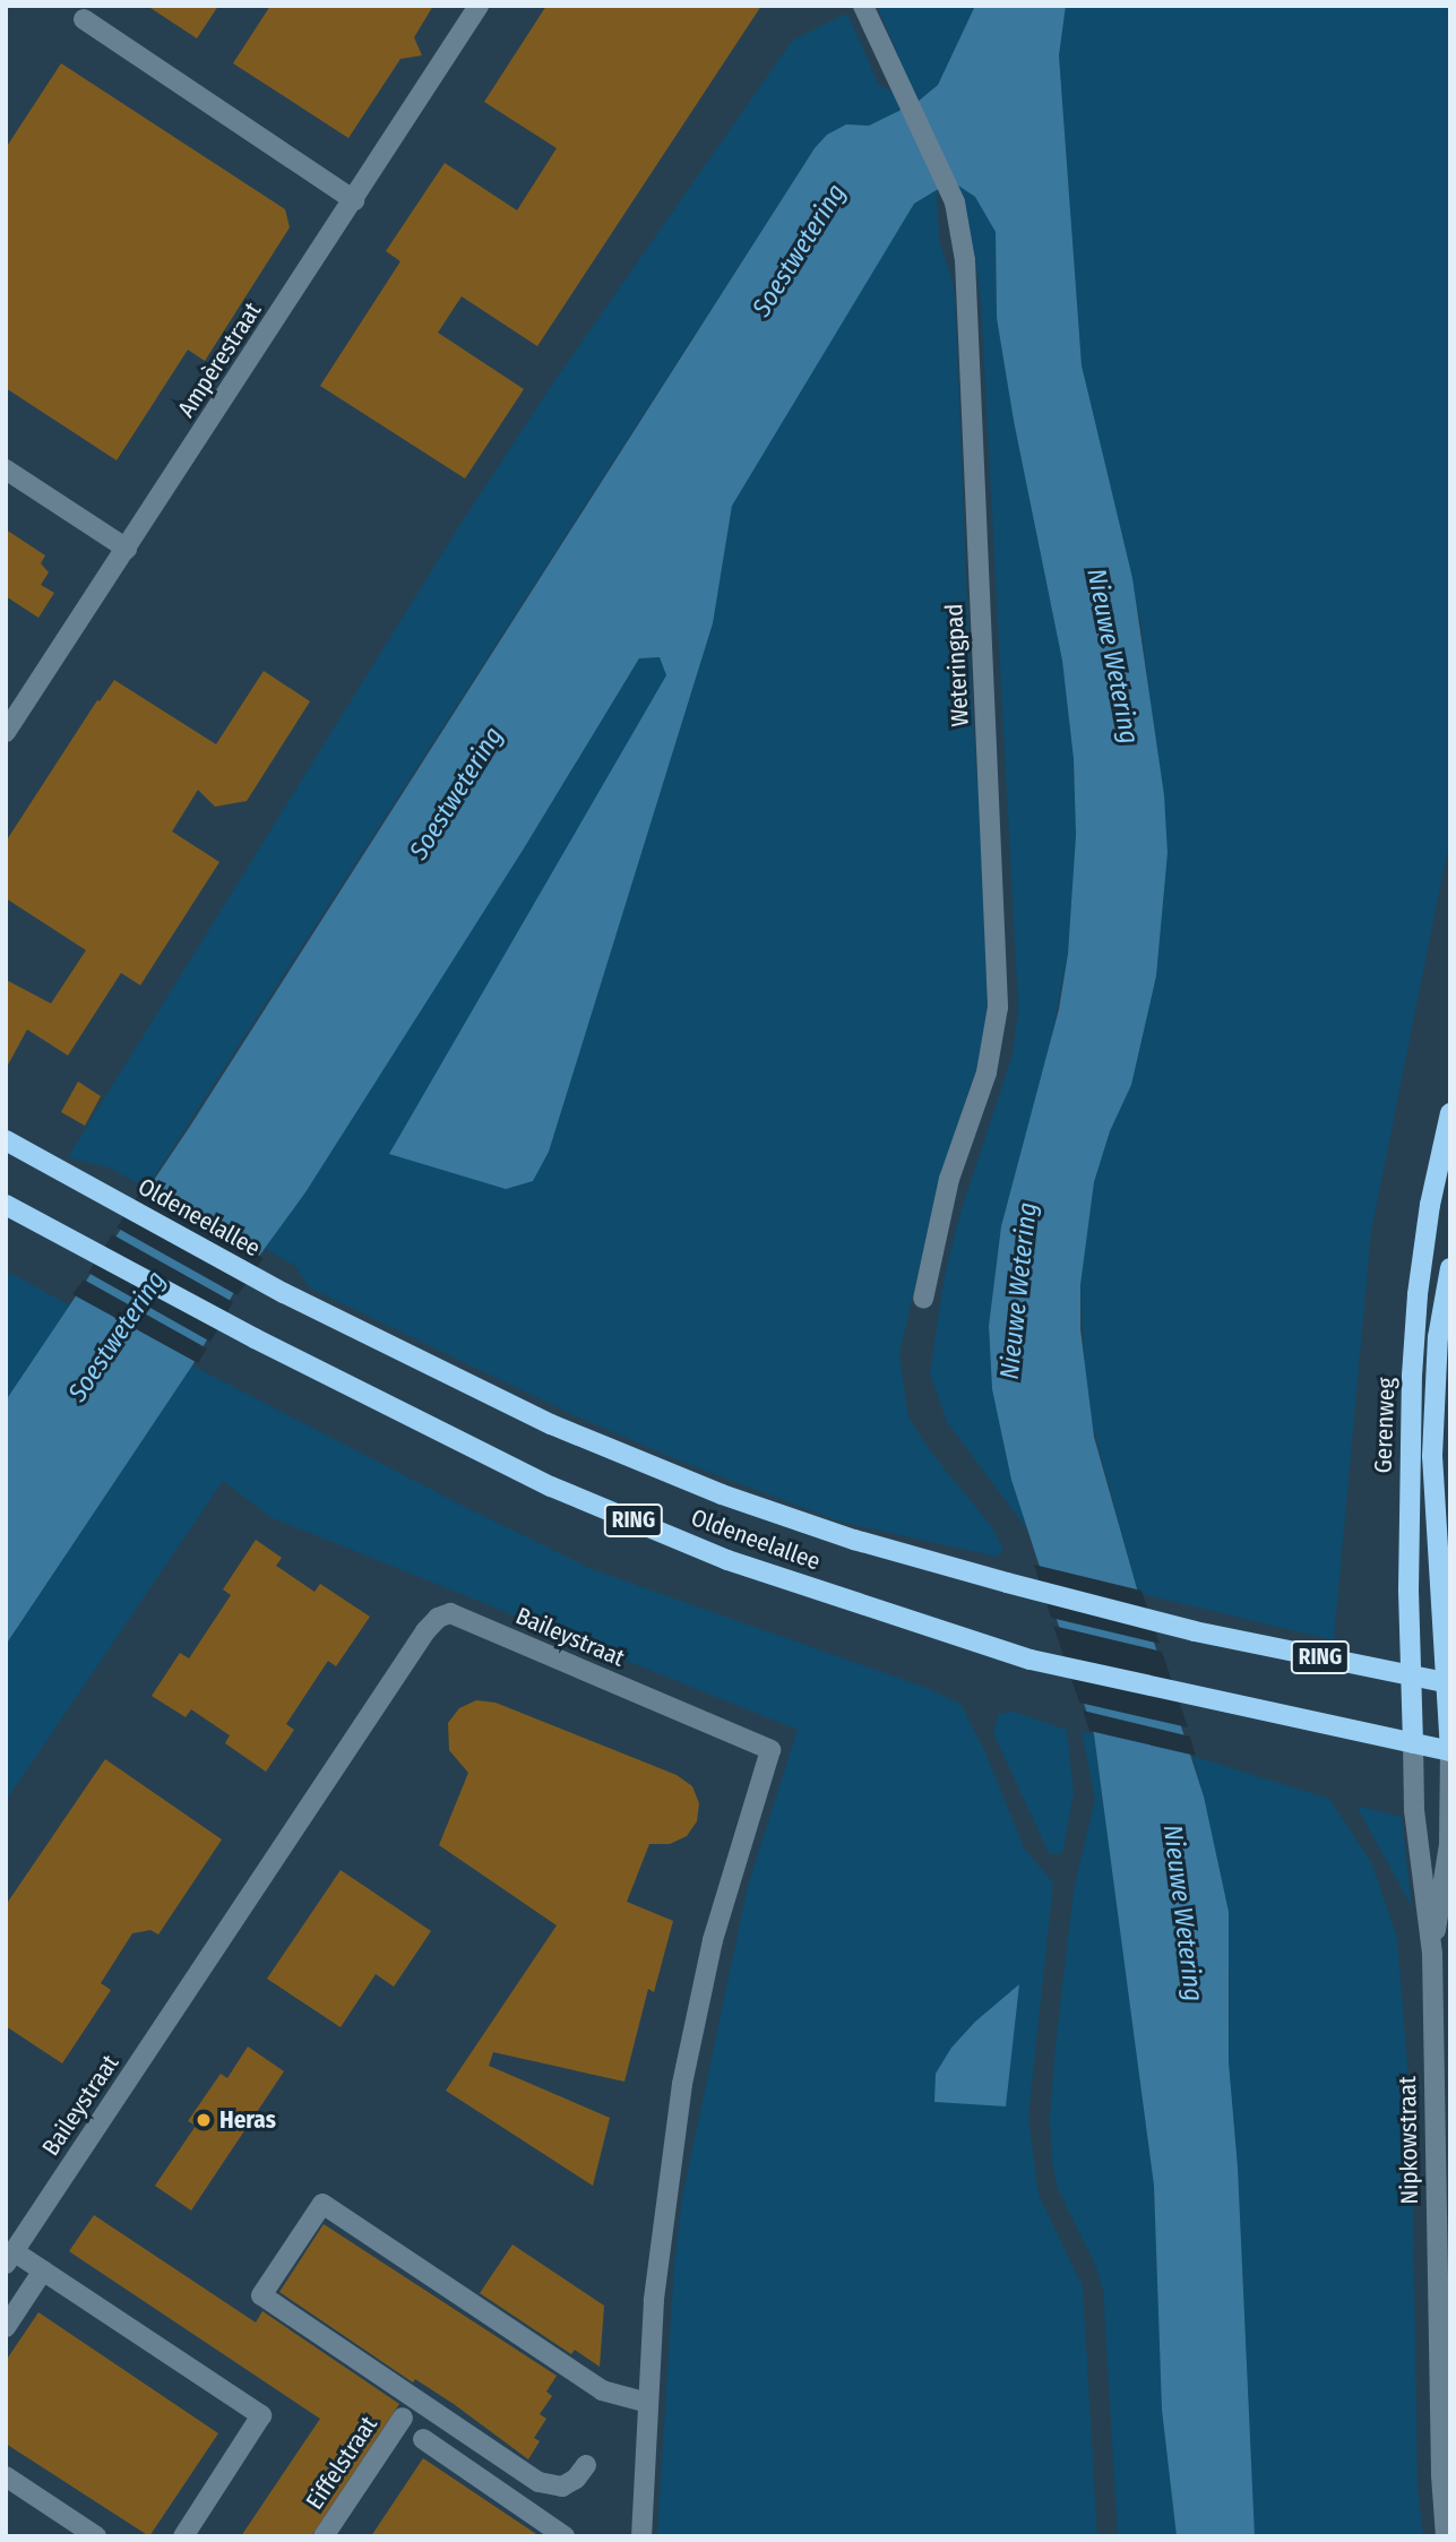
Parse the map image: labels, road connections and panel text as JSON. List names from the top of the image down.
{
  "streets": {
    "main road": ["Oldeneelallee", "Gerenweg", "RING"],
    "street": [
      "Ampèrestraat",
      "Weteringpad",
      "Baileystraat",
      "Nipkowstraat",
      "Eiffelstraat"
    ]
  },
  "crossings": [
    ["Oldeneelallee", "Gerenweg"],
    ["Oldeneelallee", "Nipkowstraat"],
    ["Gerenweg", "Nipkowstraat"]
  ],
  "water": ["Soestwetering", "Nieuwe Wetering"],
  "places": ["Heras"]
}
